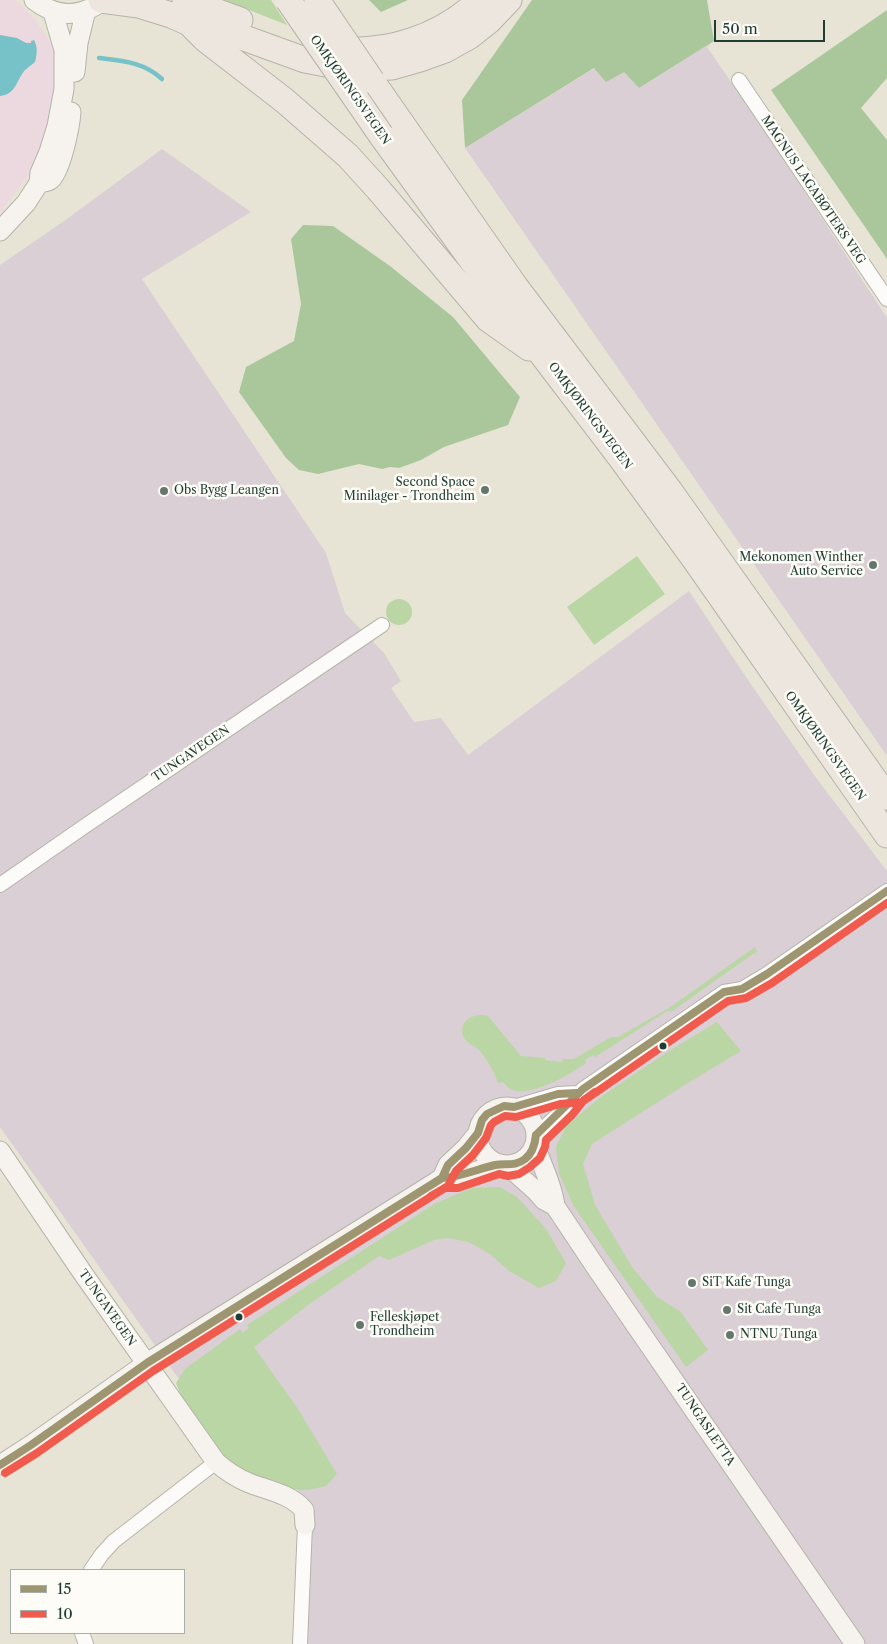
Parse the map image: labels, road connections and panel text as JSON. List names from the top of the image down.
{
  "streets": {
    "highway": ["OMKJØRINGSVEGEN"],
    "street": ["MAGNUS LAGABØTERS VEG", "TUNGAVEGEN", "TUNGASLETTA"]
  },
  "places": [
    "Second Space Minilager - Trondheim",
    "Obs Bygg Leangen",
    "Mekonomen Winther Auto Service",
    "SiT Kafe Tunga",
    "Sit Cafe Tunga",
    "Felleskjøpet Trondheim",
    "NTNU Tunga"
  ],
  "lines": ["transit line 15", "transit line 10"],
  "legend": ["15", "10"],
  "scale_bar": "50 m"
}
